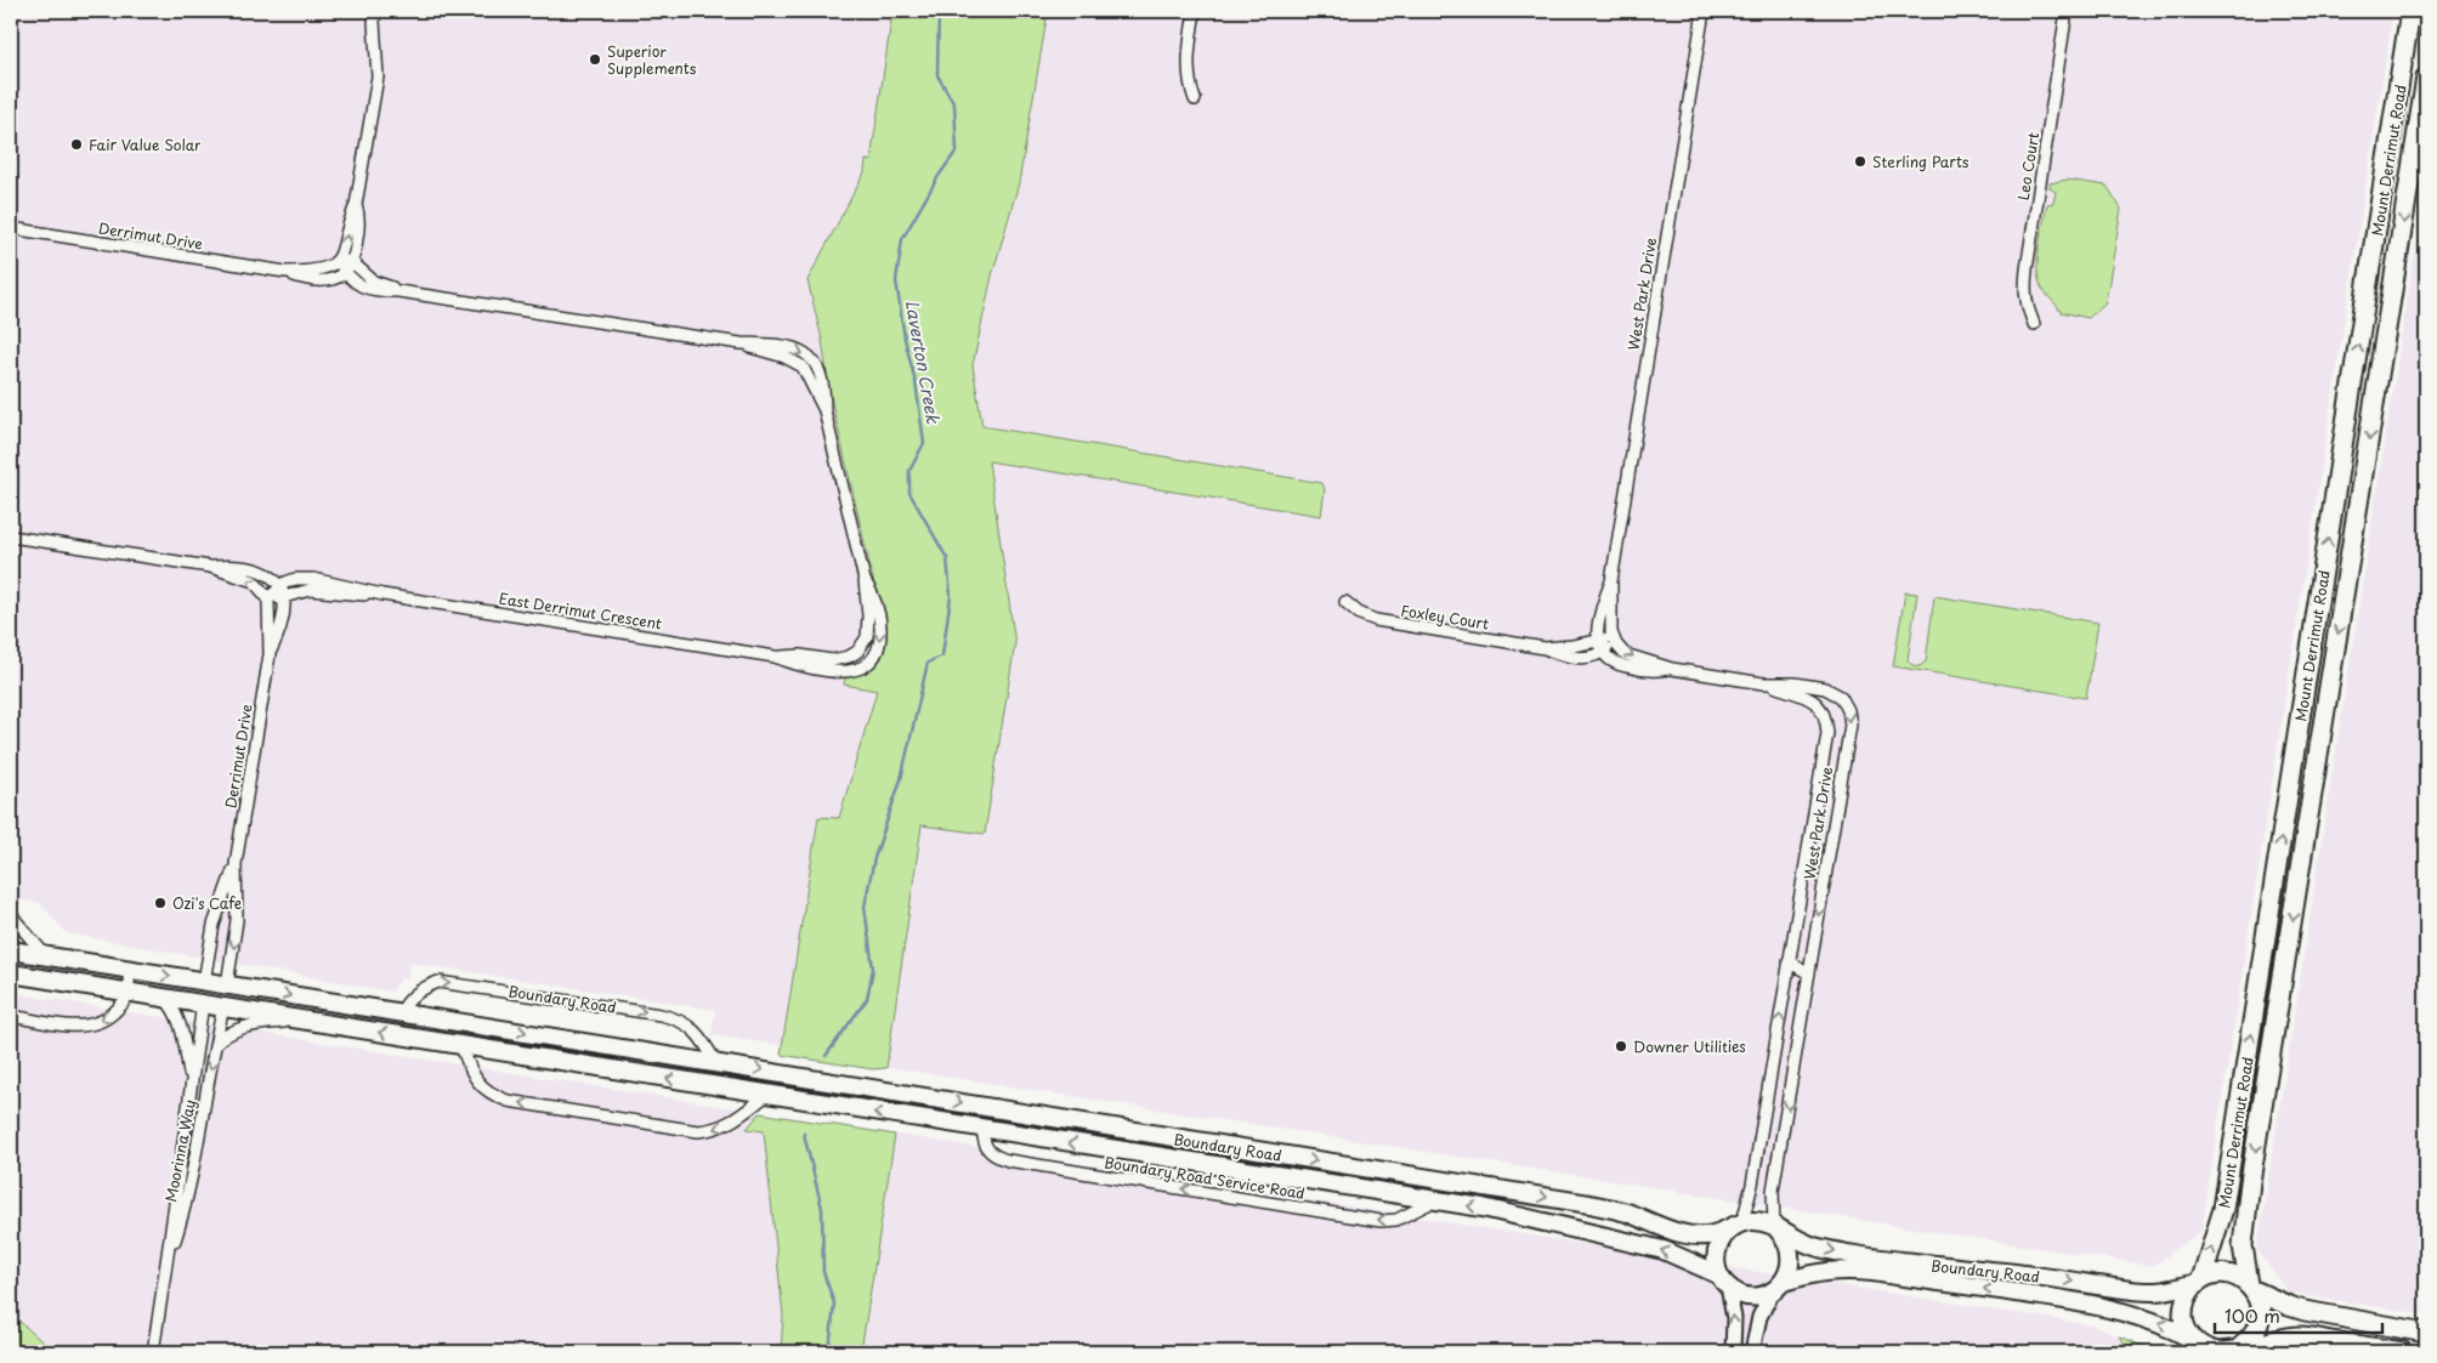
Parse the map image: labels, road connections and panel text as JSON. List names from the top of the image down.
{
  "streets": {
    "main road": ["Mount Derrimut Road", "Boundary Road"],
    "street": [
      "Leo Court",
      "Derrimut Drive",
      "West Park Drive",
      "East Derrimut Crescent",
      "Foxley Court",
      "Moorinna Way",
      "Boundary Road Service Road"
    ]
  },
  "crossings": [
    ["Mount Derrimut Road", "Boundary Road"],
    ["Derrimut Drive", "East Derrimut Crescent"],
    ["Derrimut Drive", "Boundary Road"],
    ["West Park Drive", "Foxley Court"],
    ["West Park Drive", "Boundary Road"],
    ["Boundary Road", "Moorinna Way"],
    ["Boundary Road", "Boundary Road Service Road"]
  ],
  "one_way": ["Boundary Road Service Road"],
  "water": ["Laverton Creek"],
  "places": [
    "Superior Supplements",
    "Fair Value Solar",
    "Sterling Parts",
    "Ozi's Cafe",
    "Downer Utilities"
  ],
  "scale_bar": "100 m"
}
